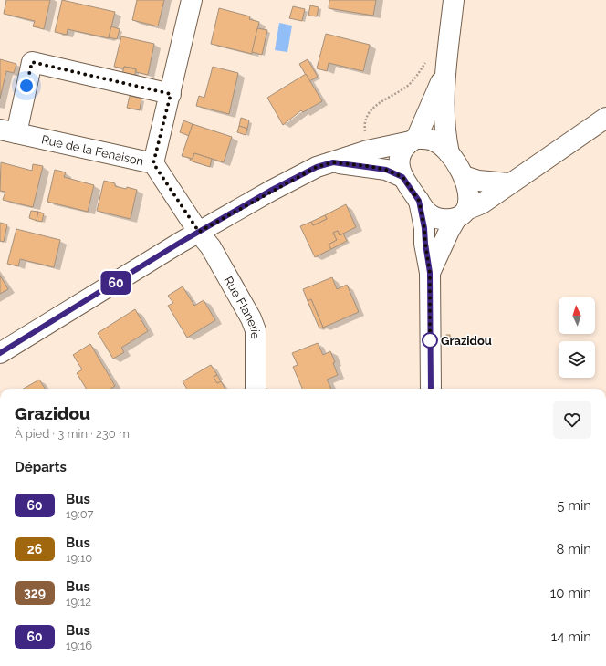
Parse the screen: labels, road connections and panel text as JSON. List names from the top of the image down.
{
  "streets": {
    "street": ["Rue de la Fenaison", "Rue Flanerie"]
  },
  "crossings": [
    ["Rue de la Fenaison", "Rue Flanerie"]
  ],
  "places": ["Grazidou"],
  "lines": ["bus line 60"],
  "north": "top",
  "page": {
    "on_map": "60",
    "heading": [
      ["Grazidou", "À pied · 3 min · 230 m"],
      "Départs"
    ],
    "list": [
      {
        "mark": "60",
        "name": "Bus",
        "note": "19:07",
        "value": "5 min"
      },
      {
        "mark": "26",
        "name": "Bus",
        "note": "19:10",
        "value": "8 min"
      },
      {
        "mark": "329",
        "name": "Bus",
        "note": "19:12",
        "value": "10 min"
      },
      {
        "mark": "60",
        "name": "Bus",
        "note": "19:16",
        "value": "14 min"
      }
    ]
  }
}
